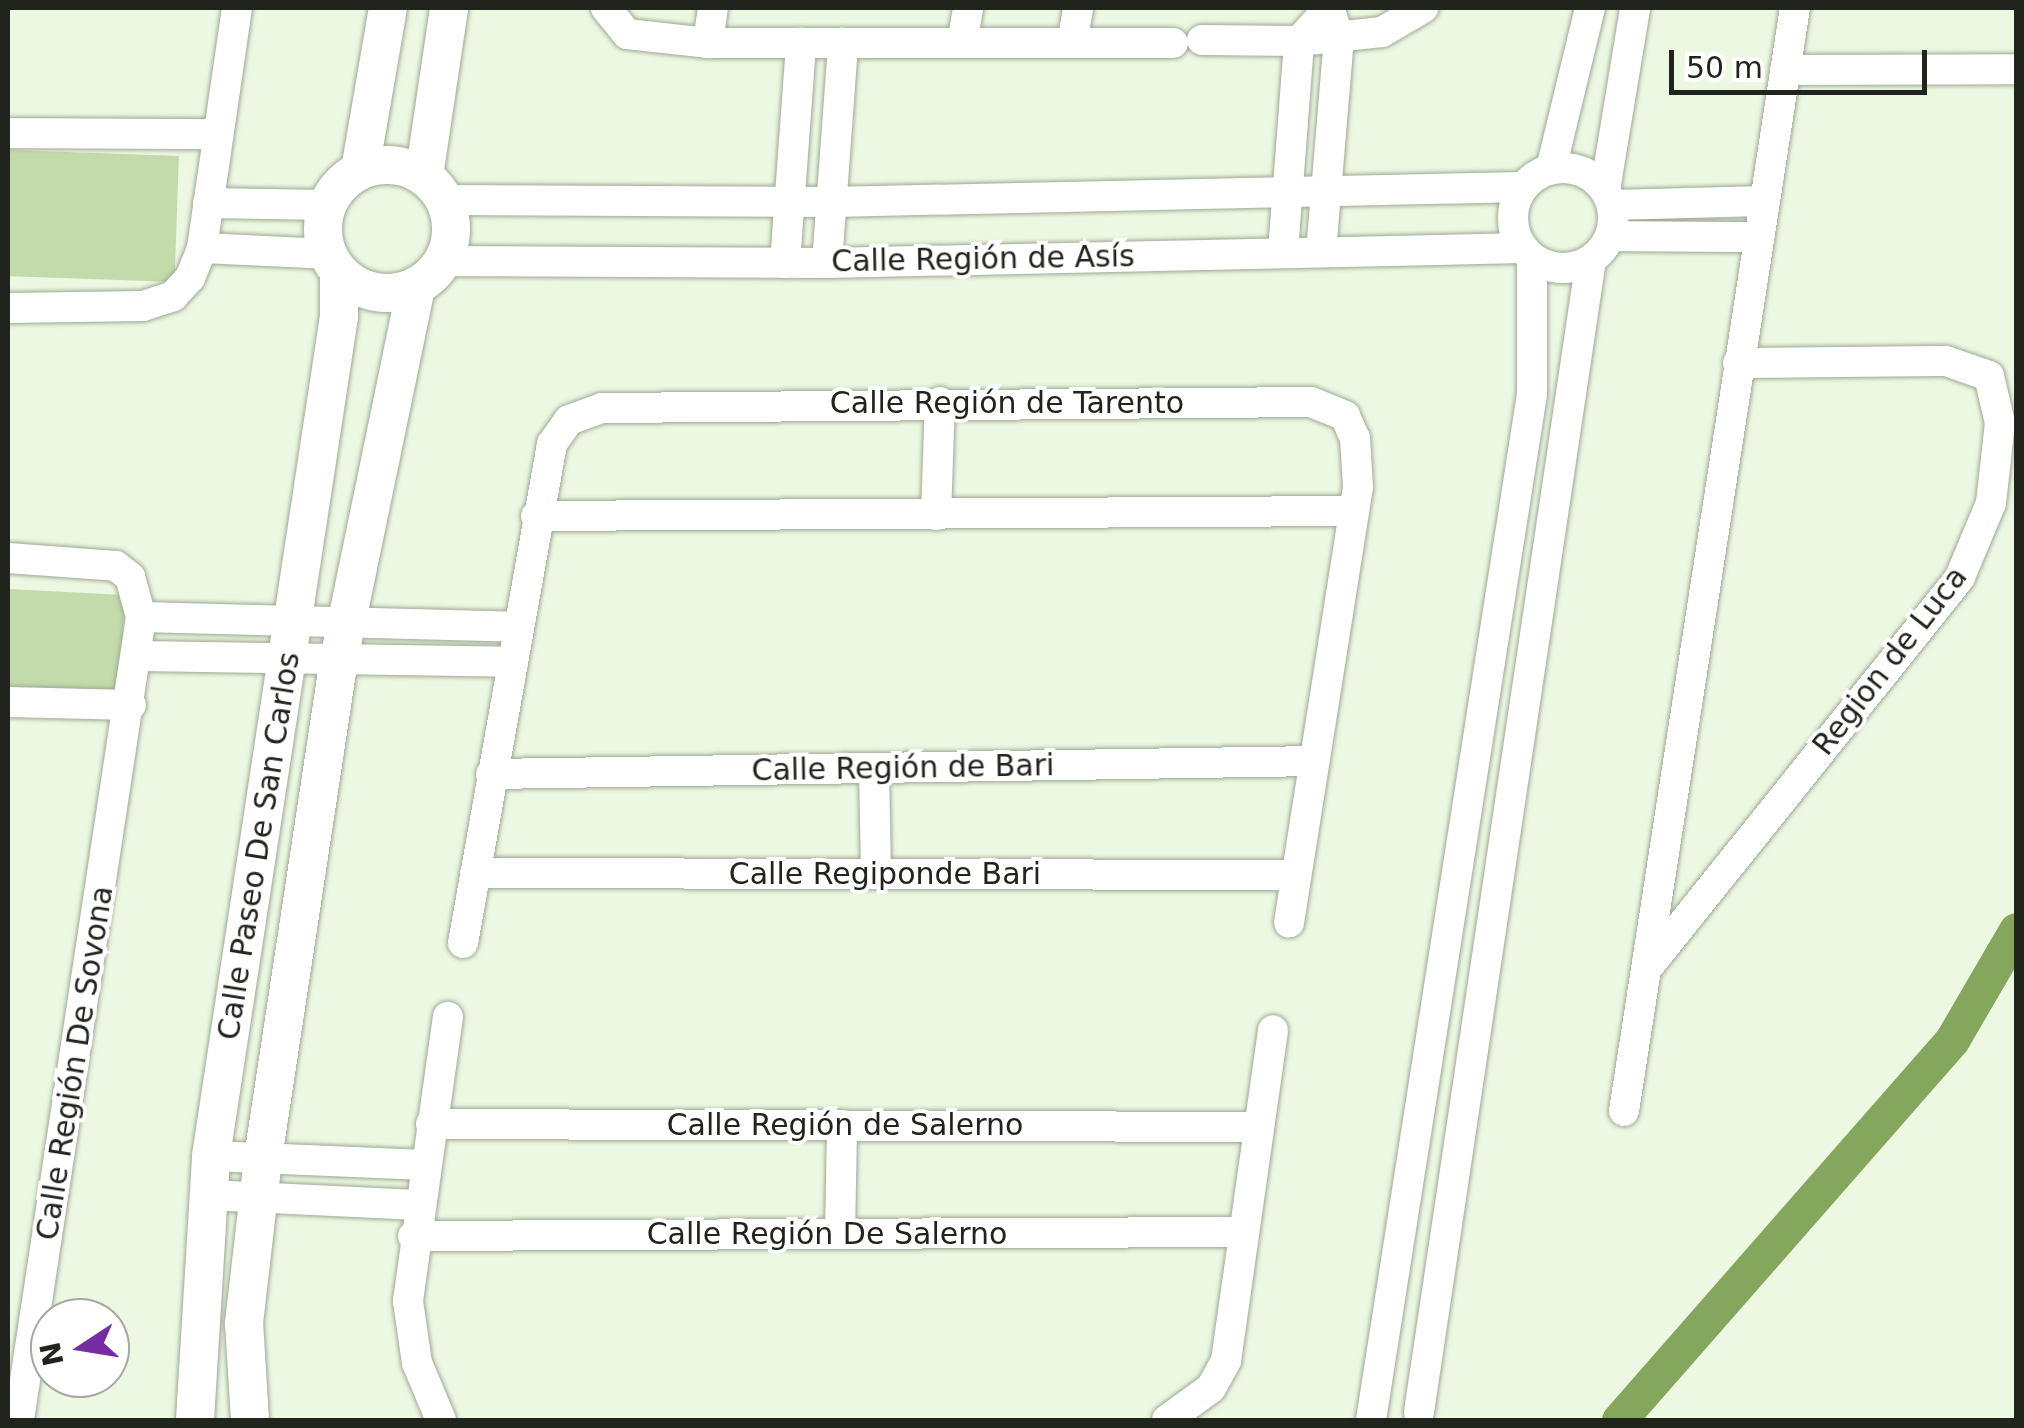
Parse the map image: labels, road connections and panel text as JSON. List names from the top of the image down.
{
  "streets": {
    "street": [
      "Calle Región de Asís",
      "Calle Región de Tarento",
      "Region de Luca",
      "Calle Región de Bari",
      "Calle Paseo De San Carlos",
      "Calle Regiponde Bari",
      "Calle Región De Sovona",
      "Calle Región de Salerno",
      "Calle Región De Salerno"
    ]
  },
  "crossings": [
    ["Calle Región de Asís", "Calle Paseo De San Carlos"],
    ["Calle Región de Tarento", "Calle Región de Bari"],
    ["Calle Región de Tarento", "Calle Regiponde Bari"]
  ],
  "scale_bar": "50 m",
  "north": "left"
}
